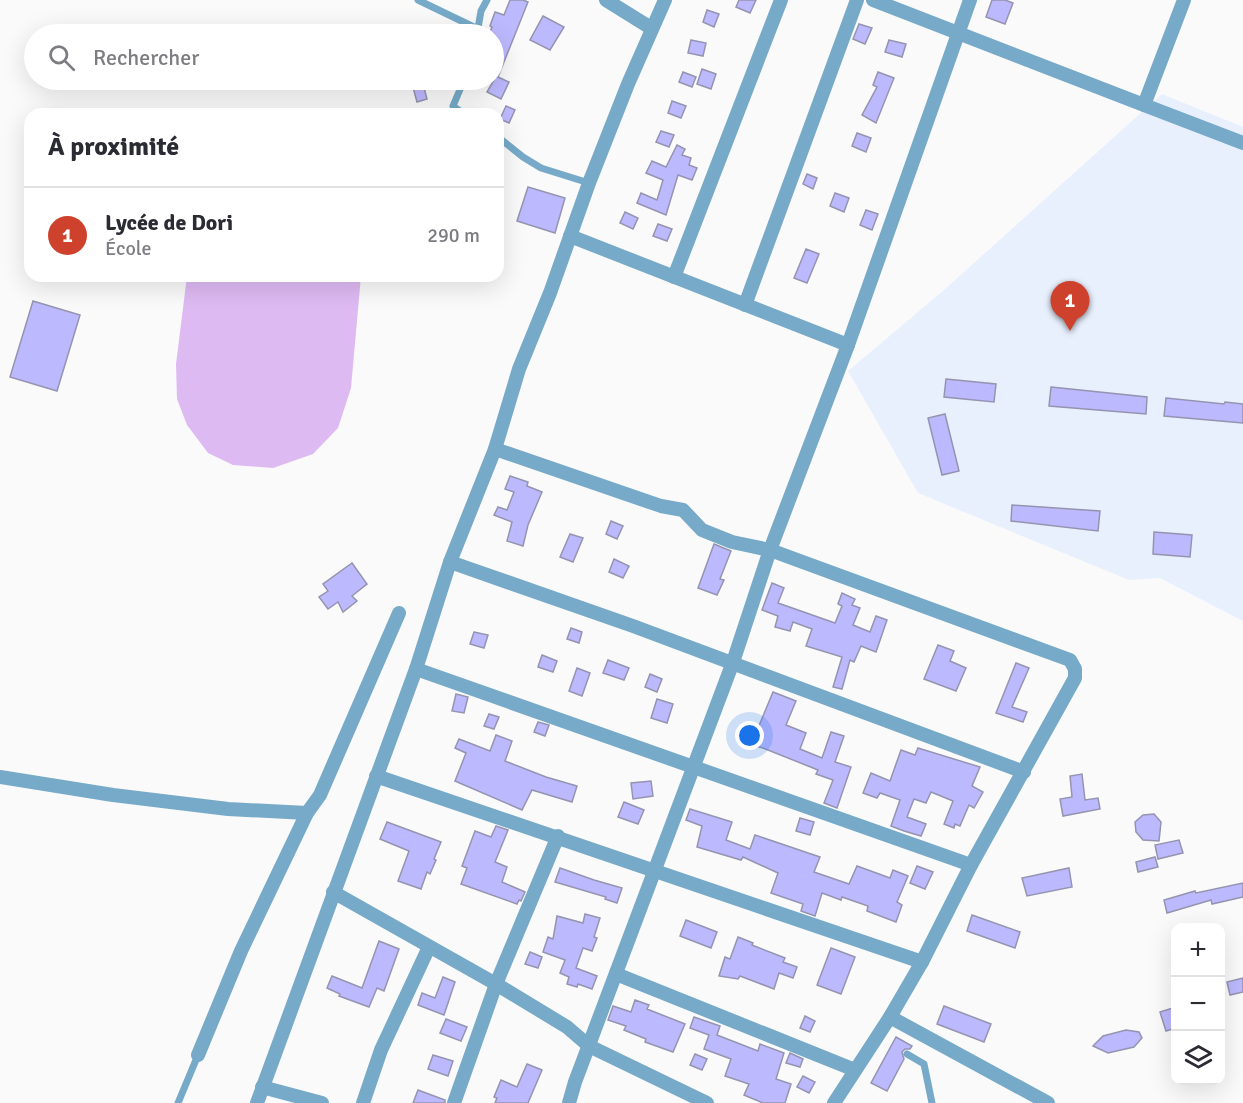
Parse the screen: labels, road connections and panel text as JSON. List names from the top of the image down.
{
  "page": {
    "search": "Rechercher",
    "heading": "À proximité",
    "list": [
      {
        "mark": "1",
        "name": "Lycée de Dori",
        "note": "École",
        "value": "290 m"
      }
    ],
    "pins": "1",
    "map_buttons": ["+", "−"]
  }
}
